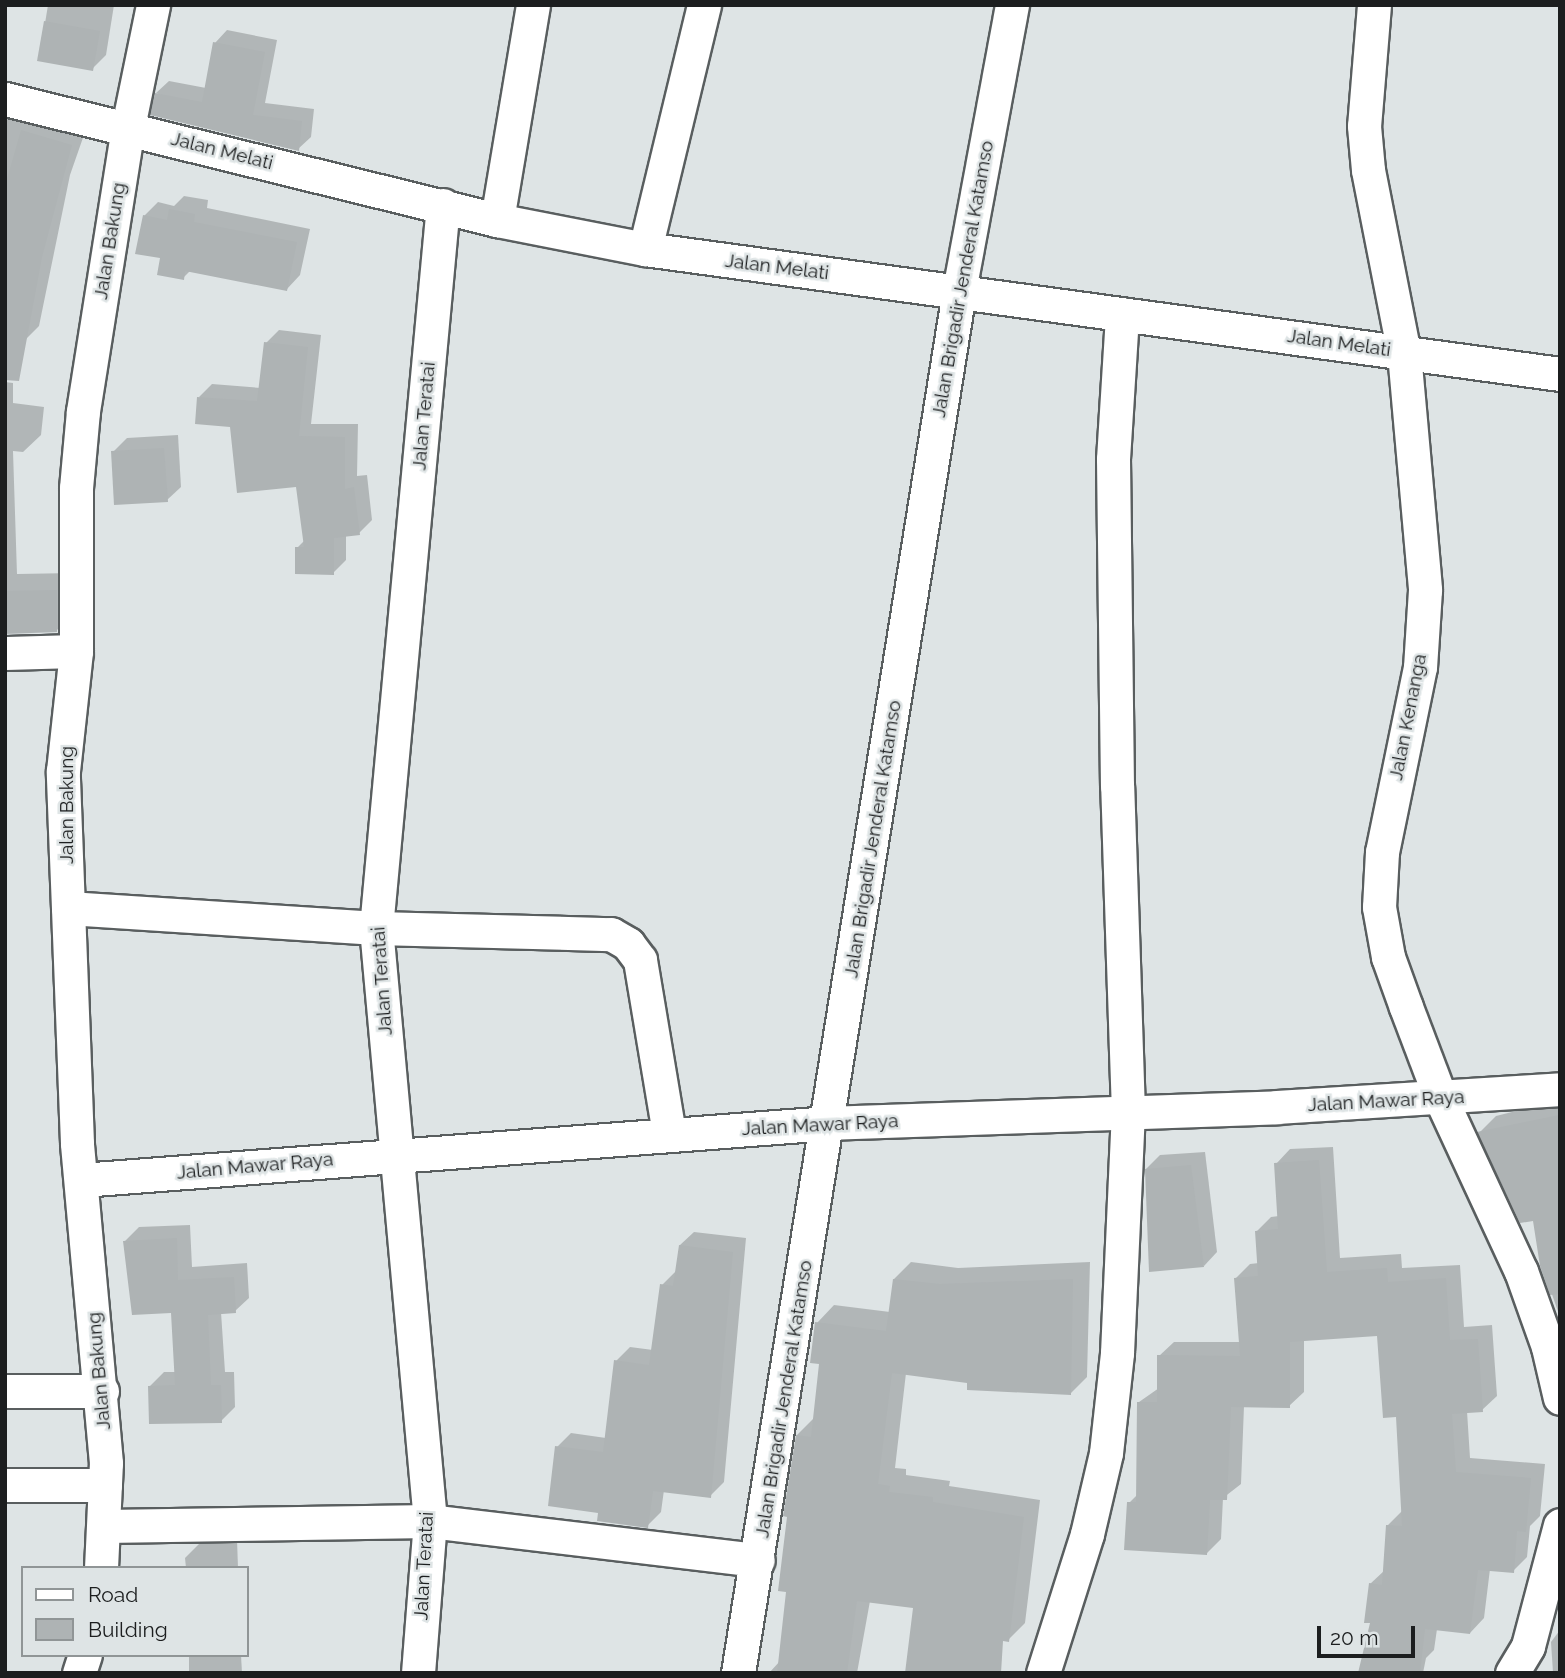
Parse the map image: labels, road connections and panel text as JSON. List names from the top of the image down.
{
  "streets": {
    "street": [
      "Jalan Melati",
      "Jalan Bakung",
      "Jalan Brigadir Jenderal Katamso",
      "Jalan Teratai",
      "Jalan Kenanga",
      "Jalan Mawar Raya"
    ]
  },
  "crossings": [
    ["Jalan Melati", "Jalan Bakung"],
    ["Jalan Melati", "Jalan Brigadir Jenderal Katamso"],
    ["Jalan Melati", "Jalan Teratai"],
    ["Jalan Melati", "Jalan Kenanga"],
    ["Jalan Bakung", "Jalan Mawar Raya"],
    ["Jalan Brigadir Jenderal Katamso", "Jalan Mawar Raya"],
    ["Jalan Teratai", "Jalan Mawar Raya"],
    ["Jalan Kenanga", "Jalan Mawar Raya"]
  ],
  "legend": ["Road", "Building"],
  "scale_bar": "20 m"
}
